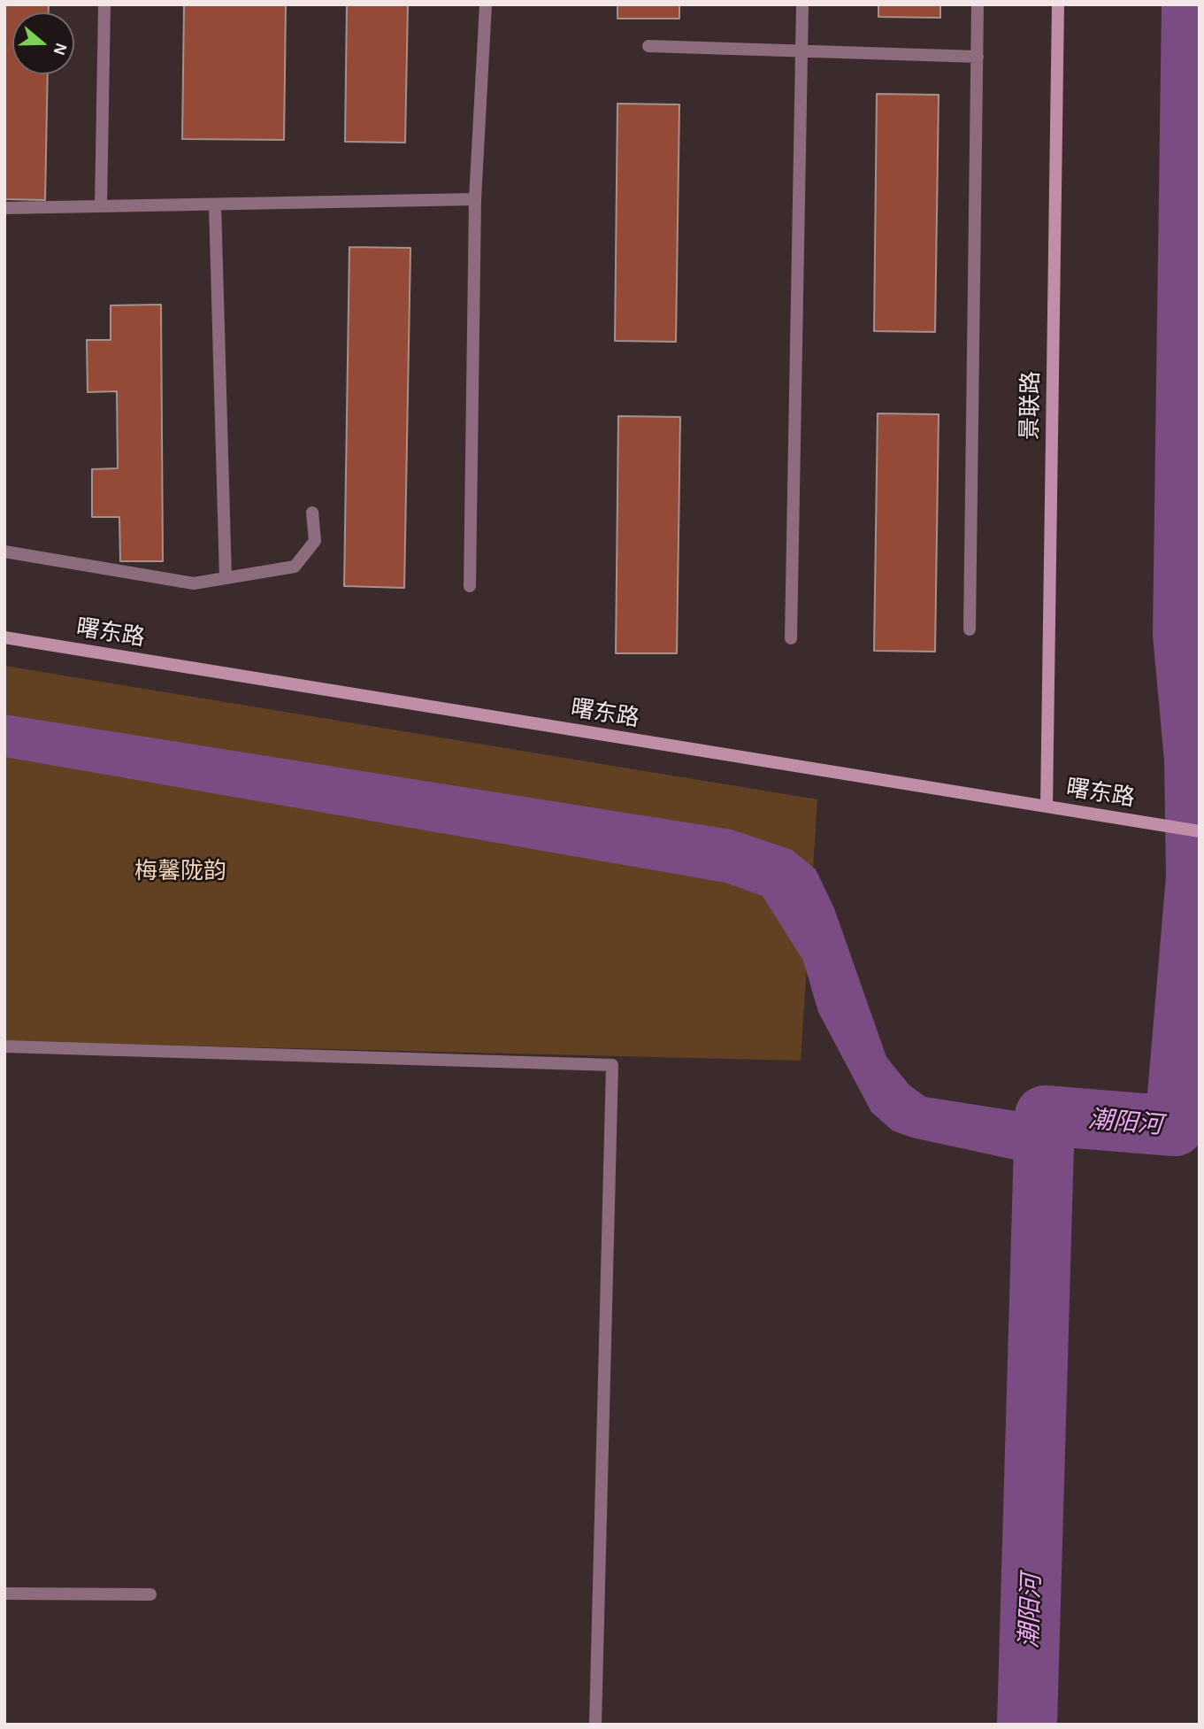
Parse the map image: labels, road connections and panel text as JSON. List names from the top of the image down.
{
  "streets": {
    "street": ["景联路", "曙东路"]
  },
  "crossings": [
    ["景联路", "曙东路"]
  ],
  "water": ["潮阳河"],
  "parks": ["梅馨陇韵"],
  "north": "right"
}
